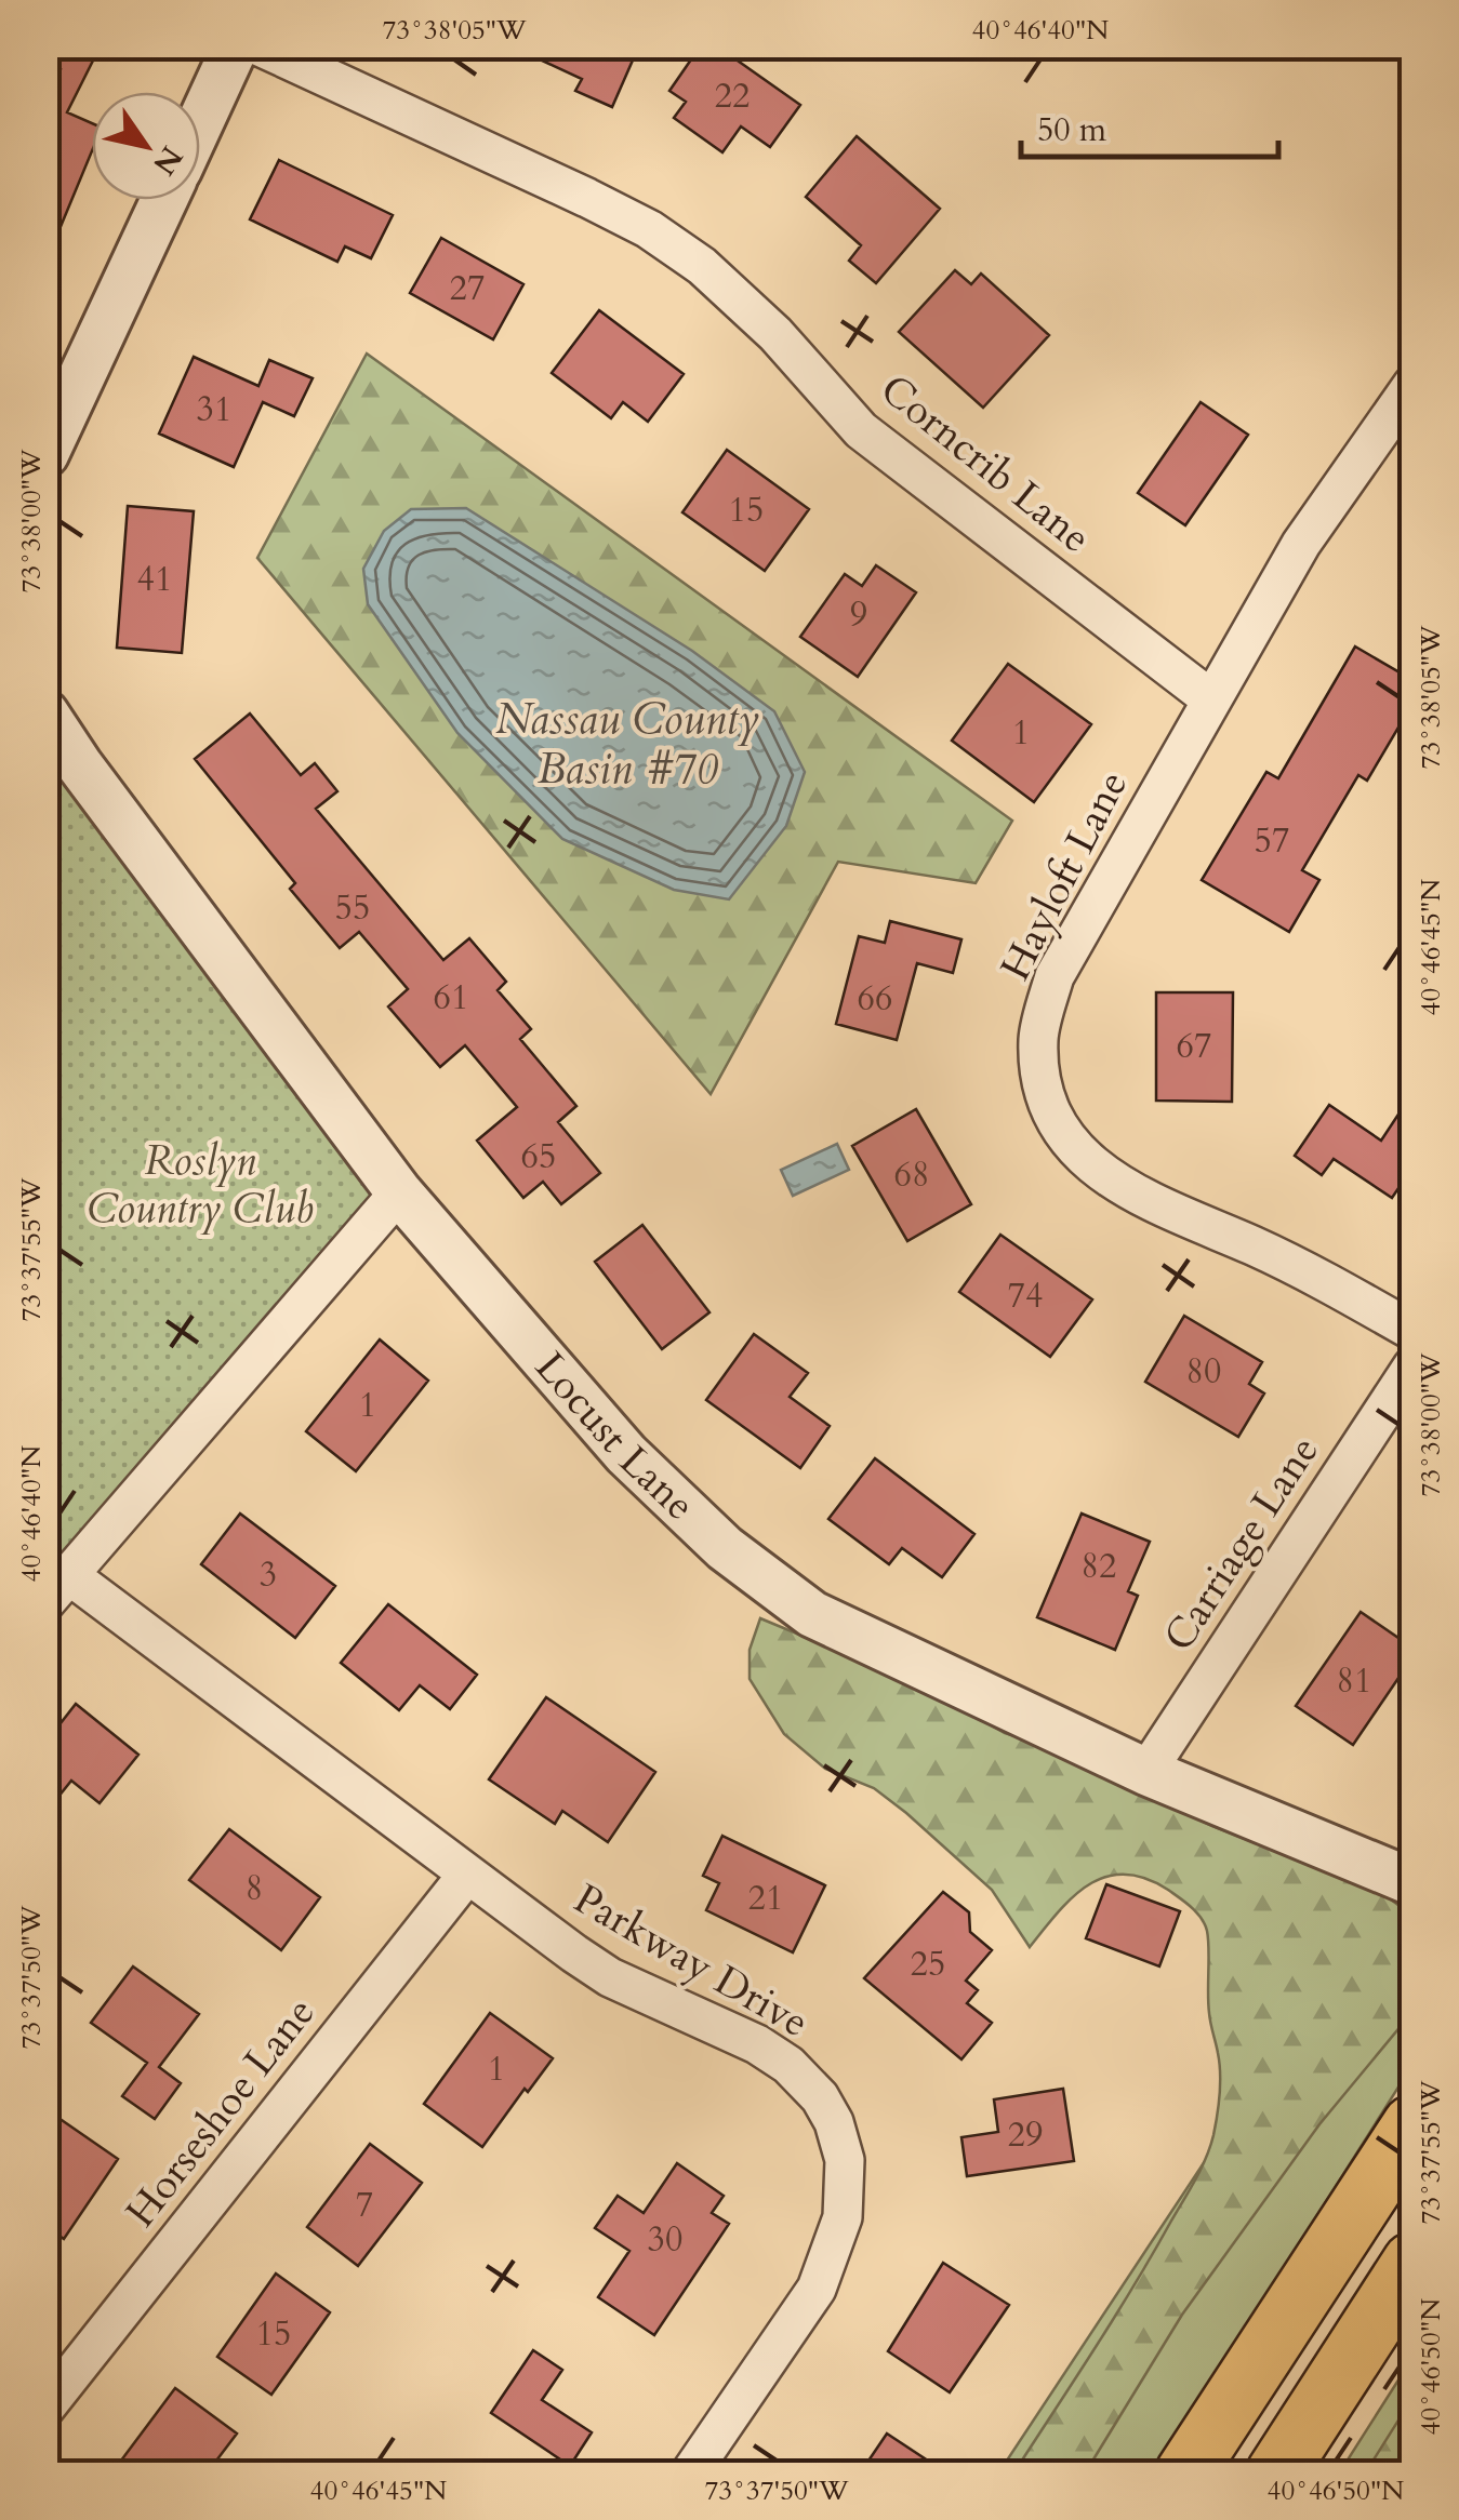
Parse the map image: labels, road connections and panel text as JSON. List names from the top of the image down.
{
  "streets": {
    "street": [
      "Corncrib Lane",
      "Hayloft Lane",
      "Locust Lane",
      "Carriage Lane",
      "Parkway Drive",
      "Horseshoe Lane"
    ]
  },
  "crossings": [
    ["Corncrib Lane", "Hayloft Lane"],
    ["Locust Lane", "Carriage Lane"],
    ["Parkway Drive", "Horseshoe Lane"]
  ],
  "water": ["Nassau County Basin #70"],
  "parks": ["Roslyn Country Club"],
  "house_numbers": [
    "22",
    "27",
    "31",
    "15",
    "41",
    "9",
    "1",
    "57",
    "55",
    "61",
    "66",
    "67",
    "65",
    "68",
    "74",
    "80",
    "1",
    "82",
    "3",
    "81",
    "8",
    "21",
    "25",
    "1",
    "29",
    "7",
    "30",
    "15"
  ],
  "scale_bar": "50 m",
  "north": "bottom right",
  "coordinates": [
    "73°38'05\"W",
    "40°46'40\"N",
    "73°38'00\"W",
    "40°46'45\"N",
    "73°37'55\"W",
    "73°37'50\"W",
    "40°46'50\"N"
  ]
}
